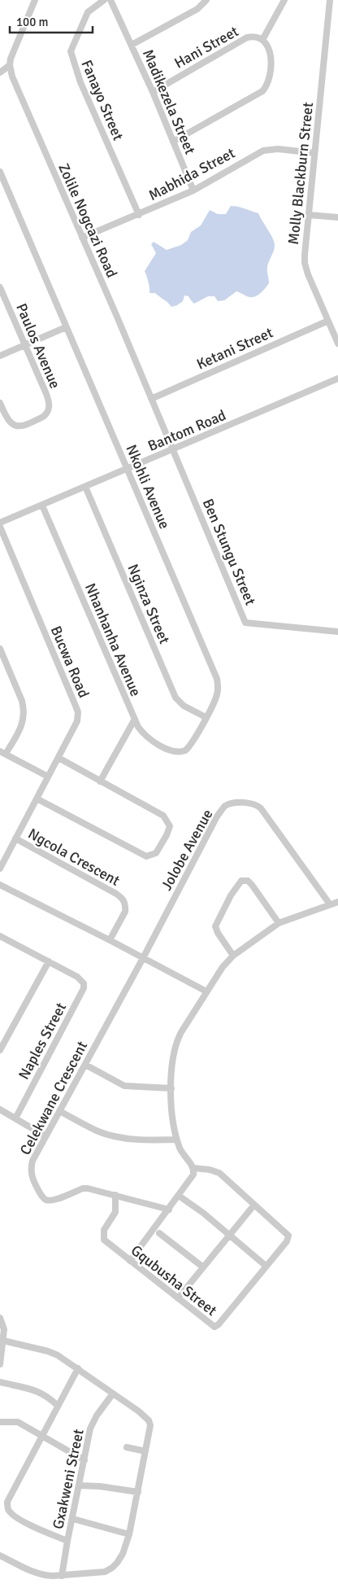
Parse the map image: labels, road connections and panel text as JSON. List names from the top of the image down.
{
  "streets": {
    "street": [
      "Hani Street",
      "Fanayo Street",
      "Madikezela Street",
      "Molly Blackburn Street",
      "Mabhida Street",
      "Zolile Nogcazi Road",
      "Paulos Avenue",
      "Ketani Street",
      "Bantom Road",
      "Nkohli Avenue",
      "Ben Stungu Street",
      "Nginza Street",
      "Nhanhanha Avenue",
      "Bucwa Road",
      "Jolobe Avenue",
      "Ngcola Crescent",
      "Naples Street",
      "Celekwane Crescent",
      "Gqubusha Street",
      "Gxakweni Street"
    ]
  },
  "crossings": [
    ["Hani Street", "Madikezela Street"],
    ["Fanayo Street", "Mabhida Street"],
    ["Madikezela Street", "Mabhida Street"],
    ["Molly Blackburn Street", "Mabhida Street"],
    ["Molly Blackburn Street", "Ketani Street"],
    ["Mabhida Street", "Zolile Nogcazi Road"],
    ["Zolile Nogcazi Road", "Ketani Street"],
    ["Zolile Nogcazi Road", "Bantom Road"],
    ["Zolile Nogcazi Road", "Ben Stungu Street"],
    ["Bantom Road", "Nkohli Avenue"],
    ["Bantom Road", "Ben Stungu Street"],
    ["Bantom Road", "Nginza Street"],
    ["Bantom Road", "Nhanhanha Avenue"],
    ["Nkohli Avenue", "Nginza Street"],
    ["Nkohli Avenue", "Nhanhanha Avenue"],
    ["Bucwa Road", "Ngcola Crescent"],
    ["Jolobe Avenue", "Celekwane Crescent"],
    ["Celekwane Crescent", "Gqubusha Street"]
  ],
  "scale_bar": "100 m"
}
